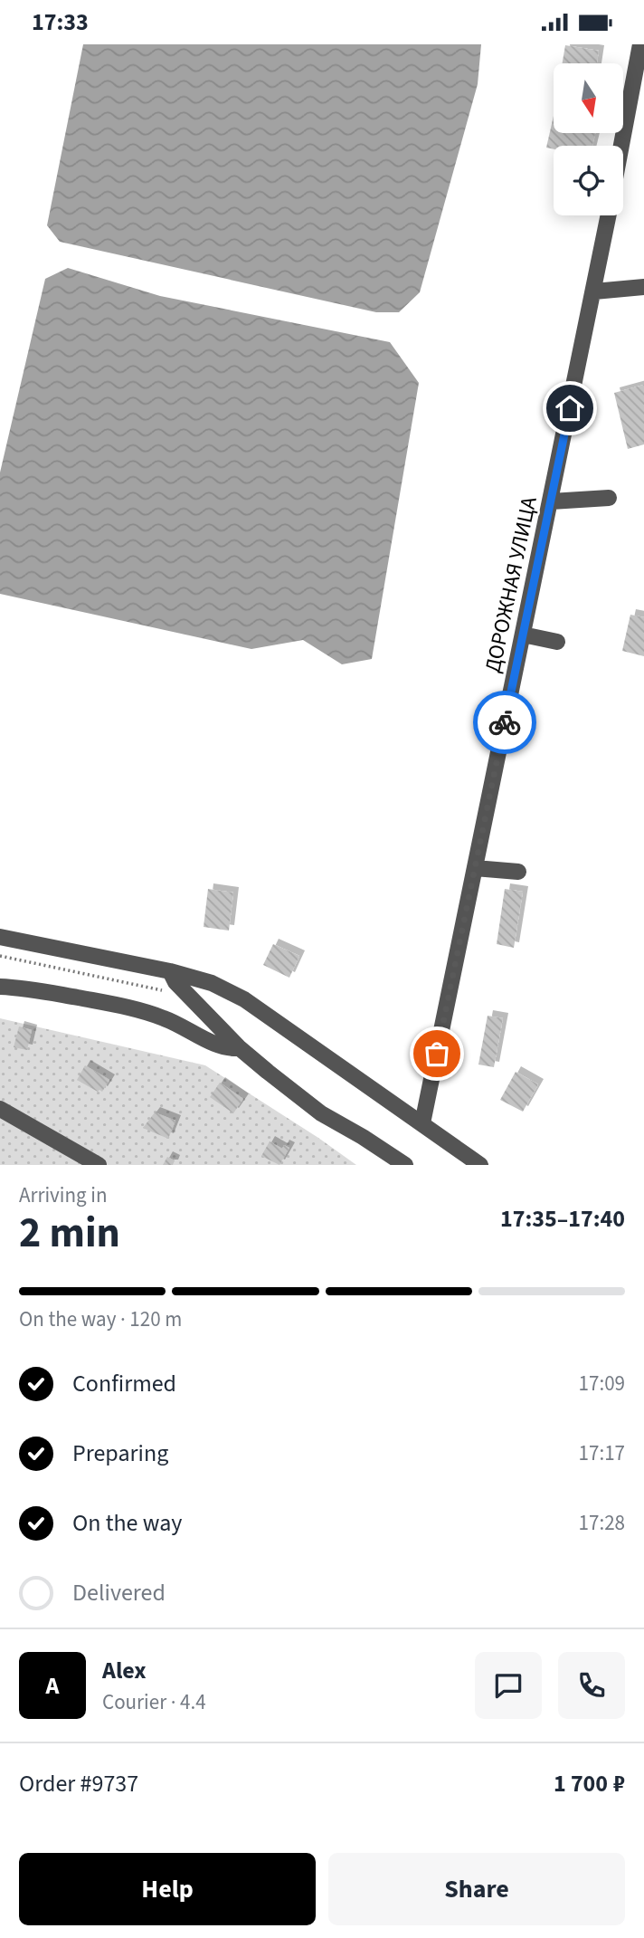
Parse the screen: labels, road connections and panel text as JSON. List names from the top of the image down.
{
  "streets": {
    "street": ["ДОРОЖНАЯ УЛИЦА"]
  },
  "north": "bottom",
  "page": {
    "status": "17:33",
    "heading": ["2 min", "Arriving in", "17:35–17:40"],
    "panel": [
      "Alex",
      "Courier · 4.4",
      "Order #9737",
      "1 700 ₽"
    ],
    "bar": "On the way · 120 m",
    "list": [
      ["Confirmed", "17:09"],
      ["Preparing", "17:17"],
      ["On the way", "17:28"],
      "Delivered"
    ],
    "round": "A",
    "buttons": ["Help", "Share"]
  }
}
